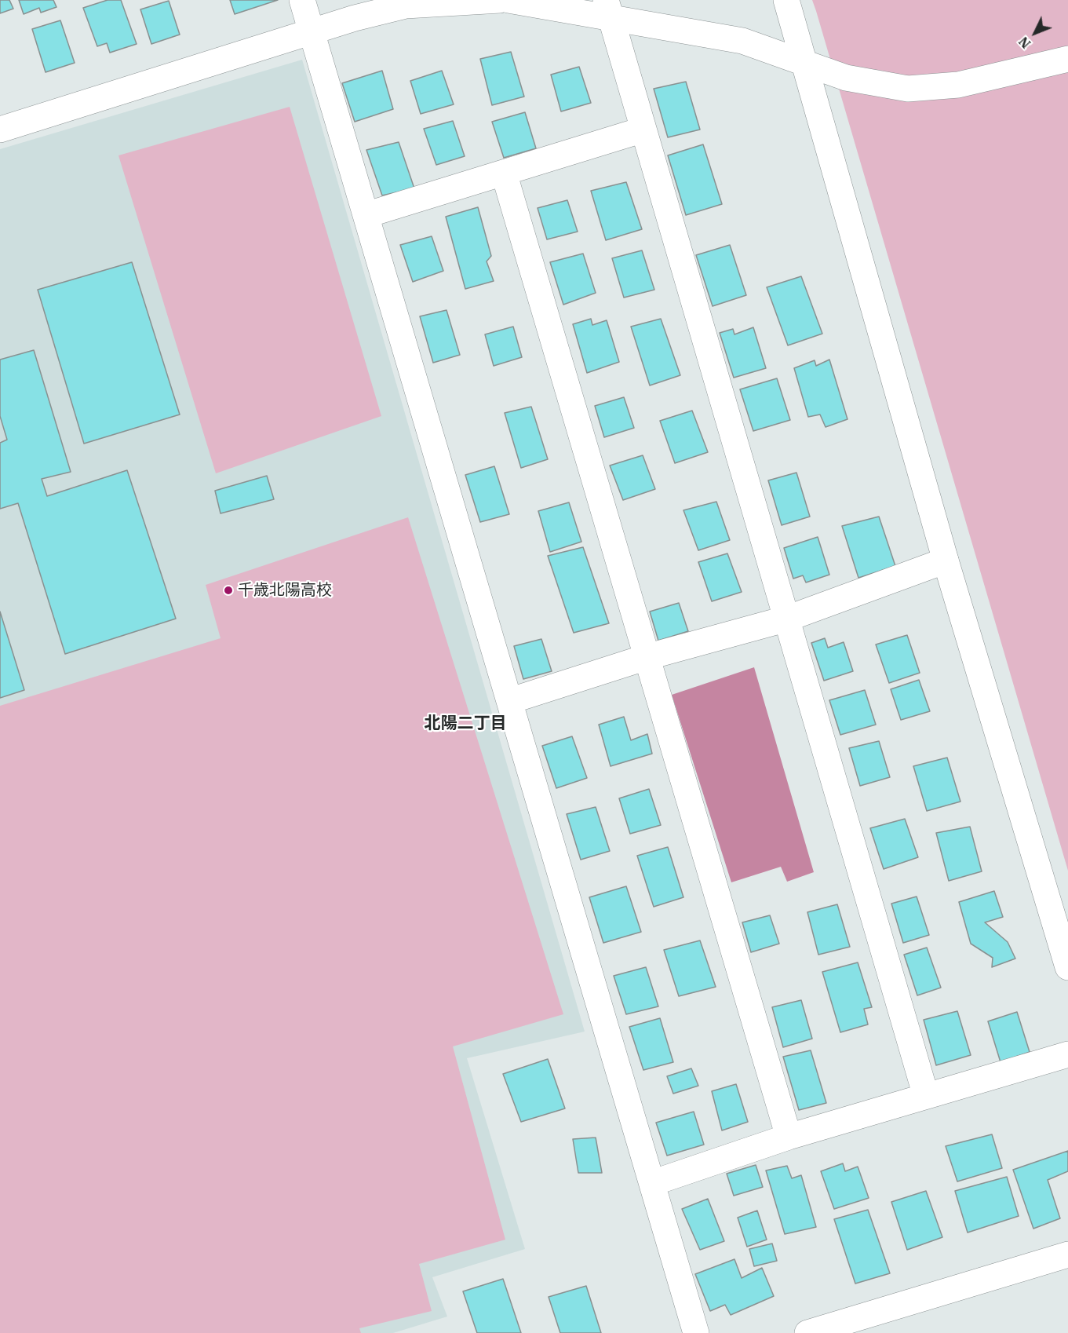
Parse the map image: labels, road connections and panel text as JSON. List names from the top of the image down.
{
  "districts": ["北陽二丁目"],
  "places": ["千歳北陽高校"],
  "north": "bottom left"
}
